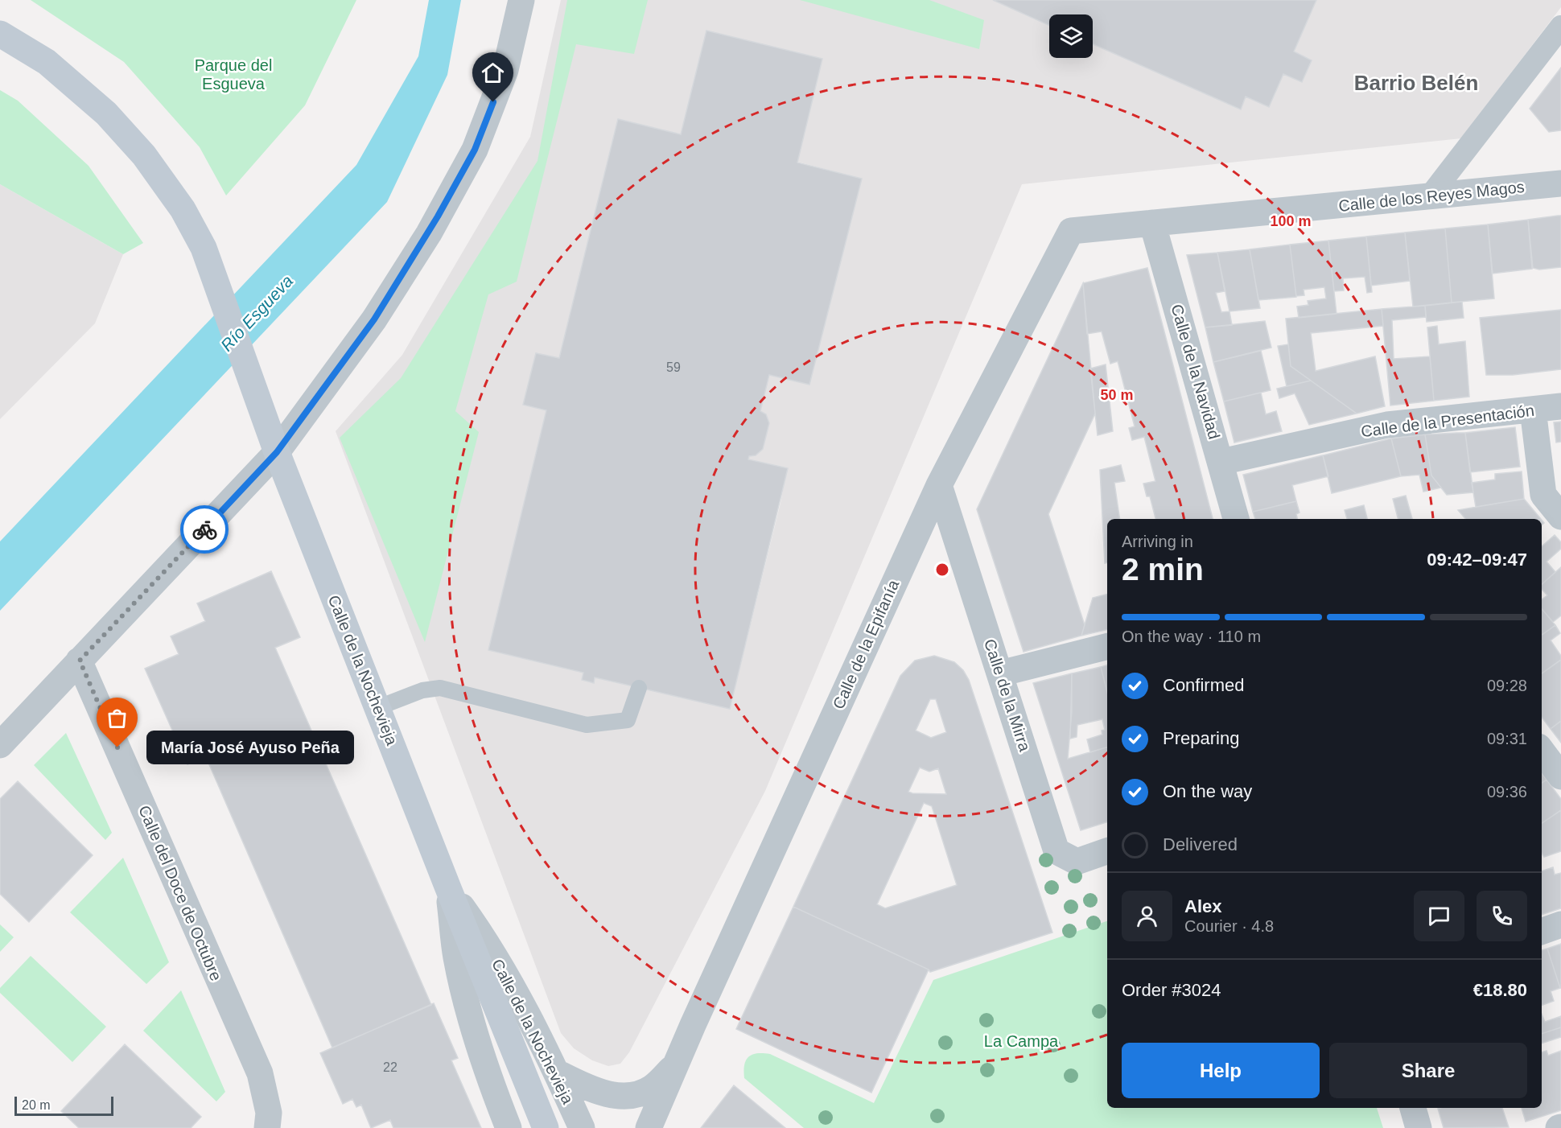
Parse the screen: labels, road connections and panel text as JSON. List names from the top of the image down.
{
  "streets": {
    "main road": ["Calle de la Nochevieja"],
    "street": [
      "Calle de los Reyes Magos",
      "Calle de la Navidad",
      "Calle de la Presentación",
      "Calle de la Epifanía",
      "Calle de la Mirra",
      "Calle del Doce de Octubre"
    ]
  },
  "crossings": [
    ["Calle de los Reyes Magos", "Calle de la Navidad"],
    ["Calle de los Reyes Magos", "Calle de la Epifanía"],
    ["Calle de la Navidad", "Calle de la Presentación"],
    ["Calle de la Epifanía", "Calle de la Nochevieja"],
    ["Calle de la Epifanía", "Calle de la Mirra"]
  ],
  "districts": ["Barrio Belén"],
  "water": ["Río Esgueva"],
  "parks": ["Parque del Esgueva", "La Campa"],
  "places": ["María José Ayuso Peña"],
  "house_numbers": ["59", "22"],
  "scale_bar": "20 m",
  "page": {
    "heading": ["2 min", "Arriving in", "09:42–09:47"],
    "panel": [
      "Alex",
      "Courier · 4.8",
      "Order #3024",
      "€18.80"
    ],
    "bar": "On the way · 110 m",
    "list": [
      ["Confirmed", "09:28"],
      ["Preparing", "09:31"],
      ["On the way", "09:36"],
      "Delivered"
    ],
    "bubble": "María José Ayuso Peña",
    "buttons": ["Help", "Share"],
    "scale": "20 m"
  },
  "rings": ["100 m", "50 m"]
}
